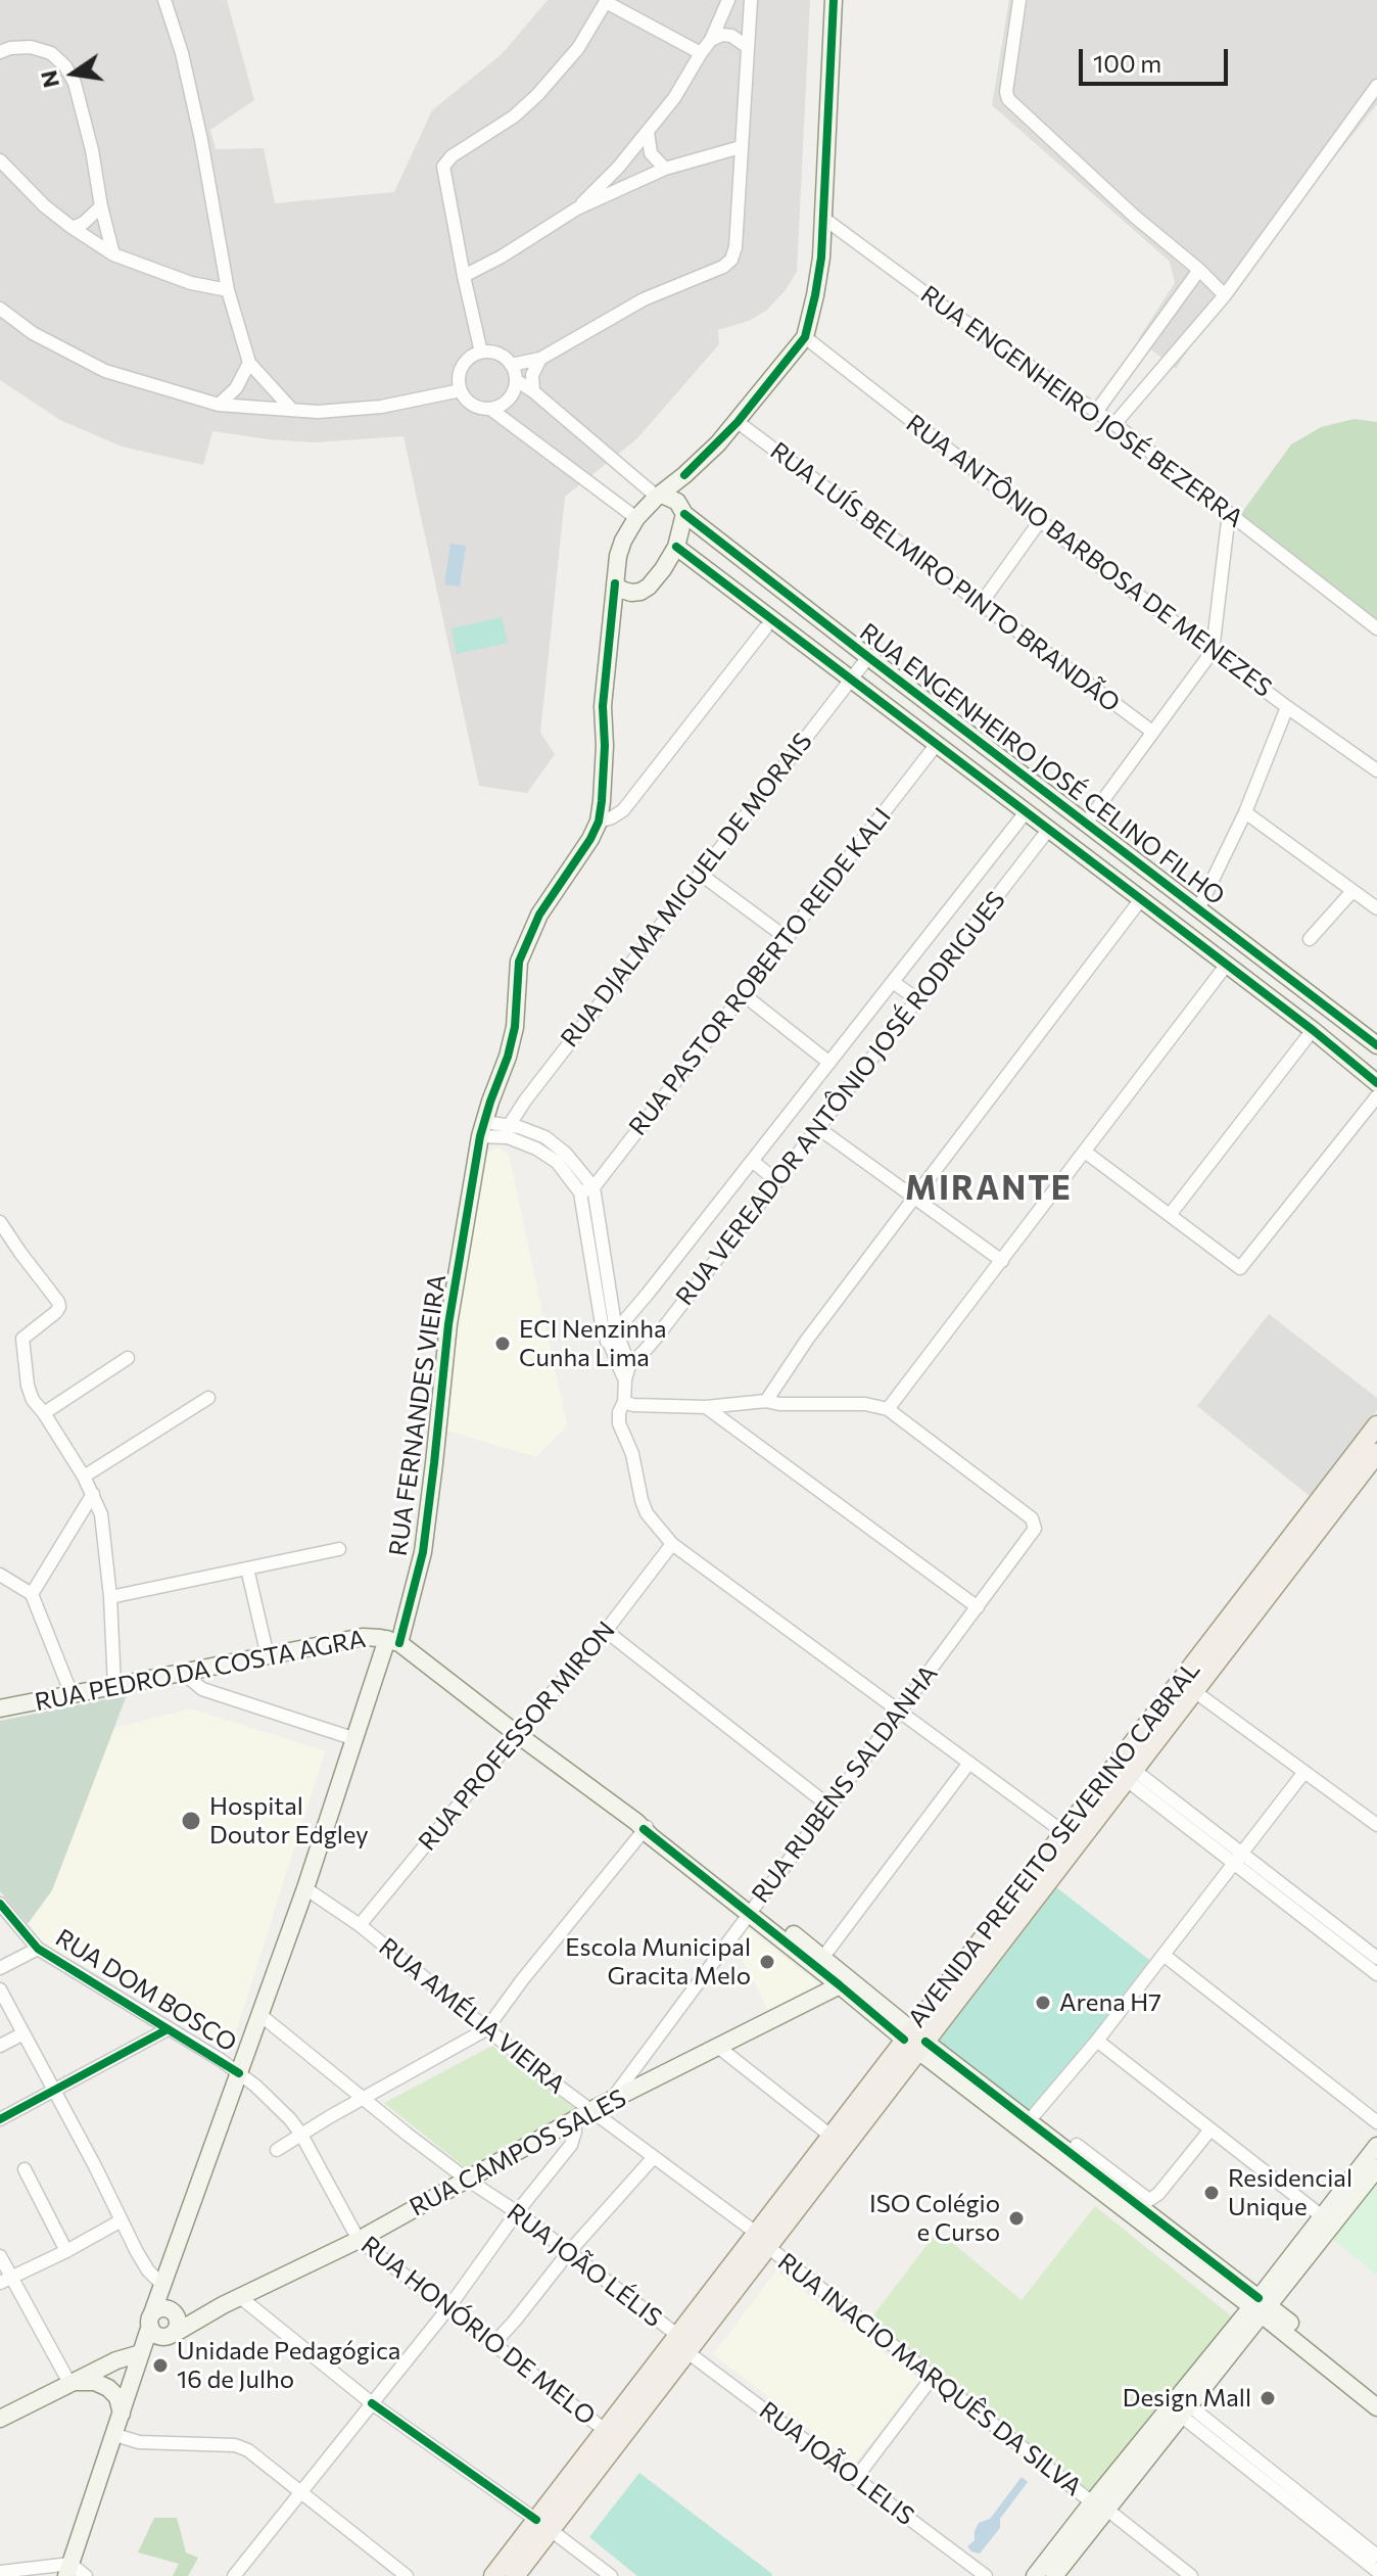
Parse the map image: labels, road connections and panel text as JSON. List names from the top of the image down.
{
  "streets": {
    "main road": ["AVENIDA PREFEITO SEVERINO CABRAL"],
    "street": [
      "RUA ENGENHEIRO JOSÉ BEZERRA",
      "RUA ANTÔNIO BARBOSA DE MENEZES",
      "RUA LUÍS BELMIRO PINTO BRANDÃO",
      "RUA ENGENHEIRO JOSÉ CELINO FILHO",
      "RUA DJALMA MIGUEL DE MORAIS",
      "RUA PASTOR ROBERTO REIDE KALI",
      "RUA VEREADOR ANTÔNIO JOSÉ RODRIGUES",
      "RUA FERNANDES VIEIRA",
      "RUA PEDRO DA COSTA AGRA",
      "RUA PROFESSOR MIRON",
      "RUA RUBENS SALDANHA",
      "RUA DOM BOSCO",
      "RUA AMÉLIA VIEIRA",
      "RUA CAMPOS SALES",
      "RUA JOÃO LÉLIS",
      "RUA HONÓRIO DE MELO",
      "RUA INACIO MARQUÊS DA SILVA",
      "RUA JOÃO LELIS"
    ]
  },
  "crossings": [
    ["RUA ENGENHEIRO JOSÉ CELINO FILHO", "RUA DJALMA MIGUEL DE MORAIS"],
    ["RUA ENGENHEIRO JOSÉ CELINO FILHO", "RUA PASTOR ROBERTO REIDE KALI"],
    ["RUA ENGENHEIRO JOSÉ CELINO FILHO", "RUA VEREADOR ANTÔNIO JOSÉ RODRIGUES"],
    ["RUA ENGENHEIRO JOSÉ CELINO FILHO", "RUA FERNANDES VIEIRA"],
    ["RUA FERNANDES VIEIRA", "RUA PEDRO DA COSTA AGRA"],
    ["RUA FERNANDES VIEIRA", "RUA DOM BOSCO"],
    ["RUA FERNANDES VIEIRA", "RUA AMÉLIA VIEIRA"],
    ["RUA FERNANDES VIEIRA", "RUA CAMPOS SALES"],
    ["RUA FERNANDES VIEIRA", "RUA JOÃO LÉLIS"],
    ["RUA FERNANDES VIEIRA", "RUA HONÓRIO DE MELO"],
    ["RUA PROFESSOR MIRON", "RUA AMÉLIA VIEIRA"],
    ["RUA RUBENS SALDANHA", "RUA AMÉLIA VIEIRA"],
    ["RUA RUBENS SALDANHA", "RUA CAMPOS SALES"],
    ["AVENIDA PREFEITO SEVERINO CABRAL", "RUA AMÉLIA VIEIRA"],
    ["AVENIDA PREFEITO SEVERINO CABRAL", "RUA JOÃO LÉLIS"],
    ["AVENIDA PREFEITO SEVERINO CABRAL", "RUA HONÓRIO DE MELO"],
    ["AVENIDA PREFEITO SEVERINO CABRAL", "RUA INACIO MARQUÊS DA SILVA"],
    ["AVENIDA PREFEITO SEVERINO CABRAL", "RUA JOÃO LELIS"],
    ["RUA DOM BOSCO", "RUA HONÓRIO DE MELO"],
    ["RUA AMÉLIA VIEIRA", "RUA CAMPOS SALES"],
    ["RUA AMÉLIA VIEIRA", "RUA INACIO MARQUÊS DA SILVA"],
    ["RUA CAMPOS SALES", "RUA JOÃO LÉLIS"],
    ["RUA CAMPOS SALES", "RUA HONÓRIO DE MELO"]
  ],
  "districts": ["MIRANTE"],
  "places": [
    "ECI Nenzinha Cunha Lima",
    "Hospital Doutor Edgley",
    "Escola Municipal Gracita Melo",
    "Arena H7",
    "Residencial Unique",
    "ISO Colégio e Curso",
    "Unidade Pedagógica 16 de Julho",
    "Design Mall"
  ],
  "scale_bar": "100 m",
  "north": "left"
}
